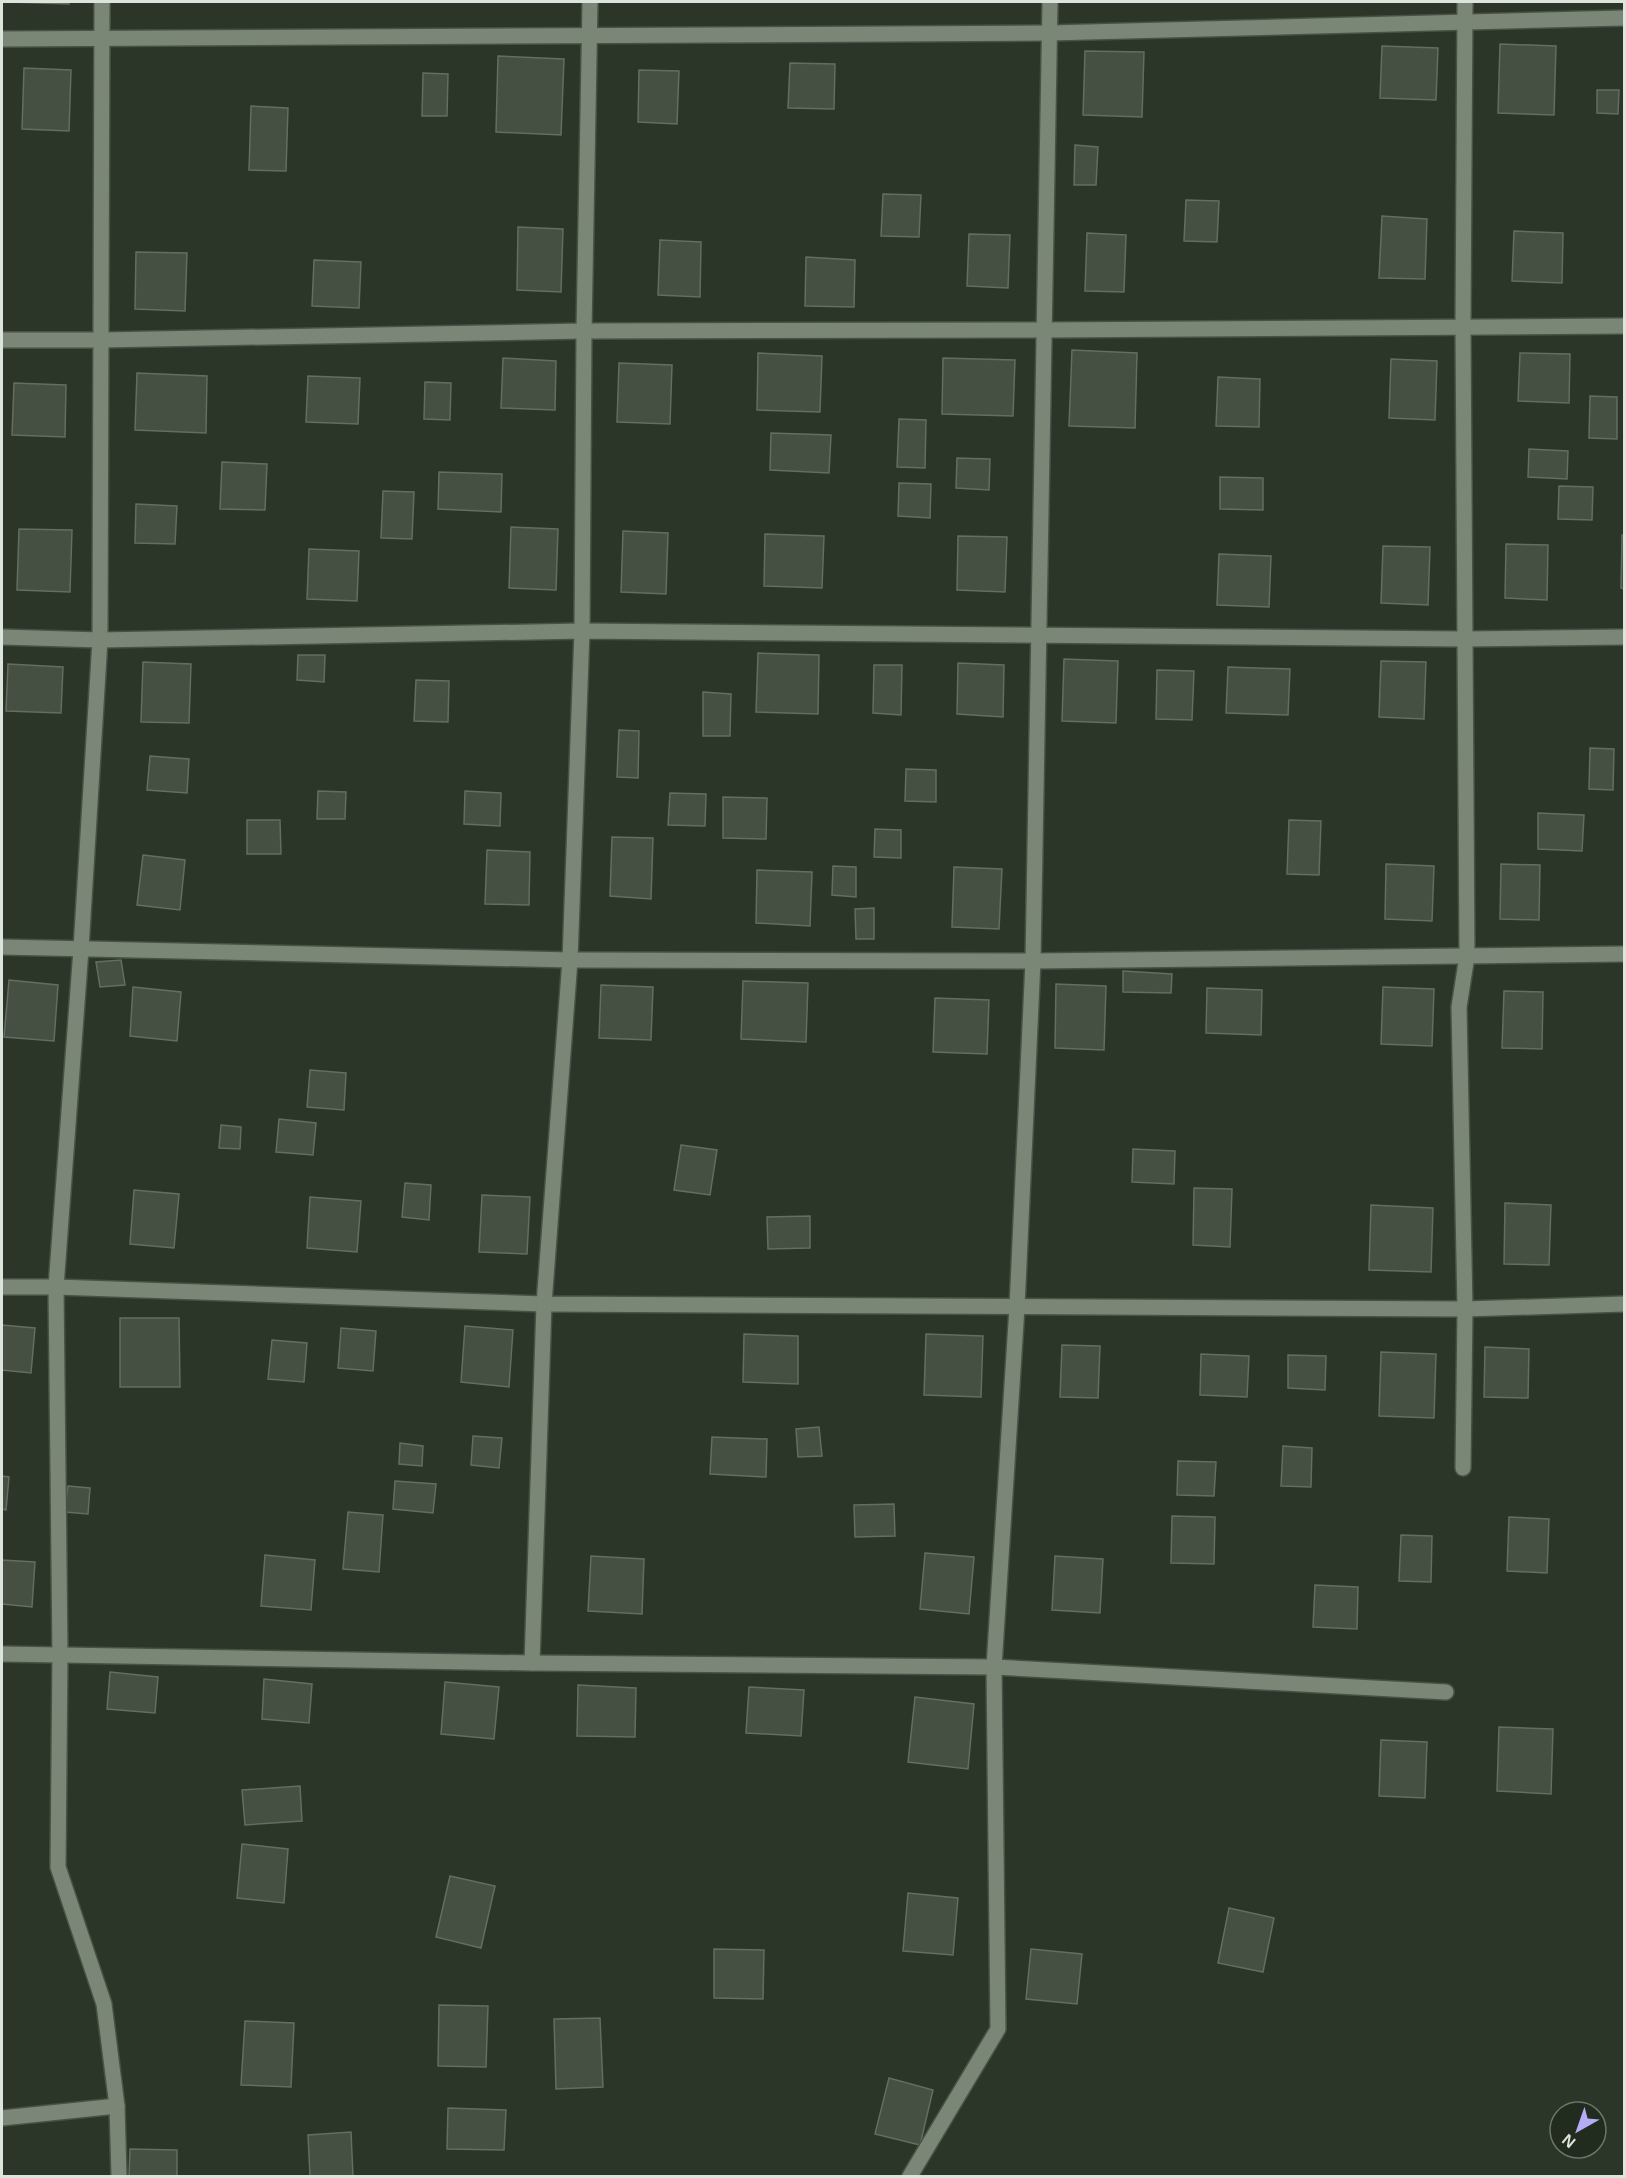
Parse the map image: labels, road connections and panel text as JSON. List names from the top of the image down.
{
  "north": "bottom left"
}
